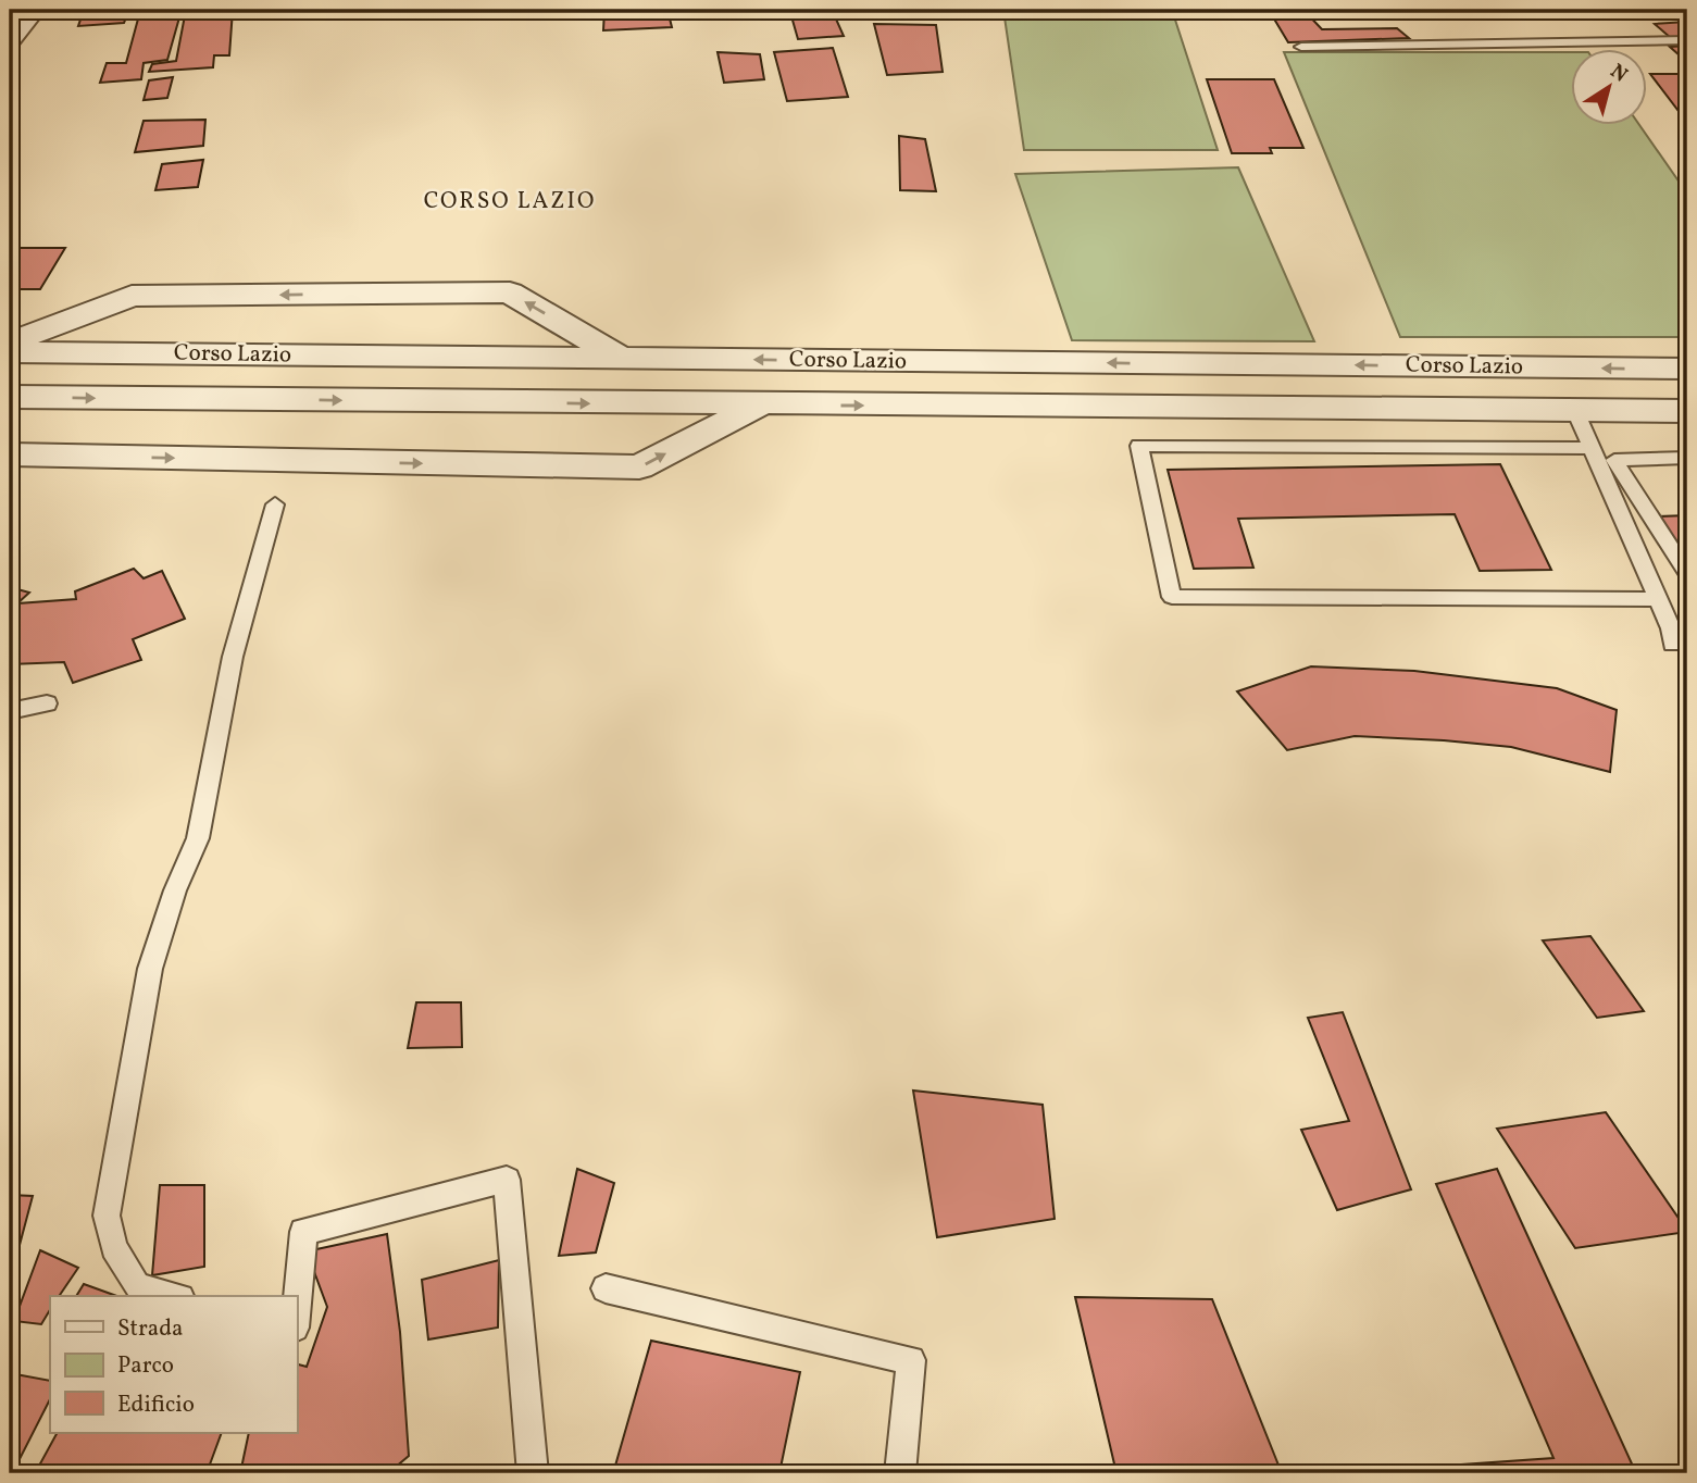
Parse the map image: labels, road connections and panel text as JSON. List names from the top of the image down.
{
  "streets": {
    "street": ["Corso Lazio"]
  },
  "districts": ["CORSO LAZIO"],
  "legend": ["Strada", "Parco", "Edificio"],
  "north": "top right"
}
